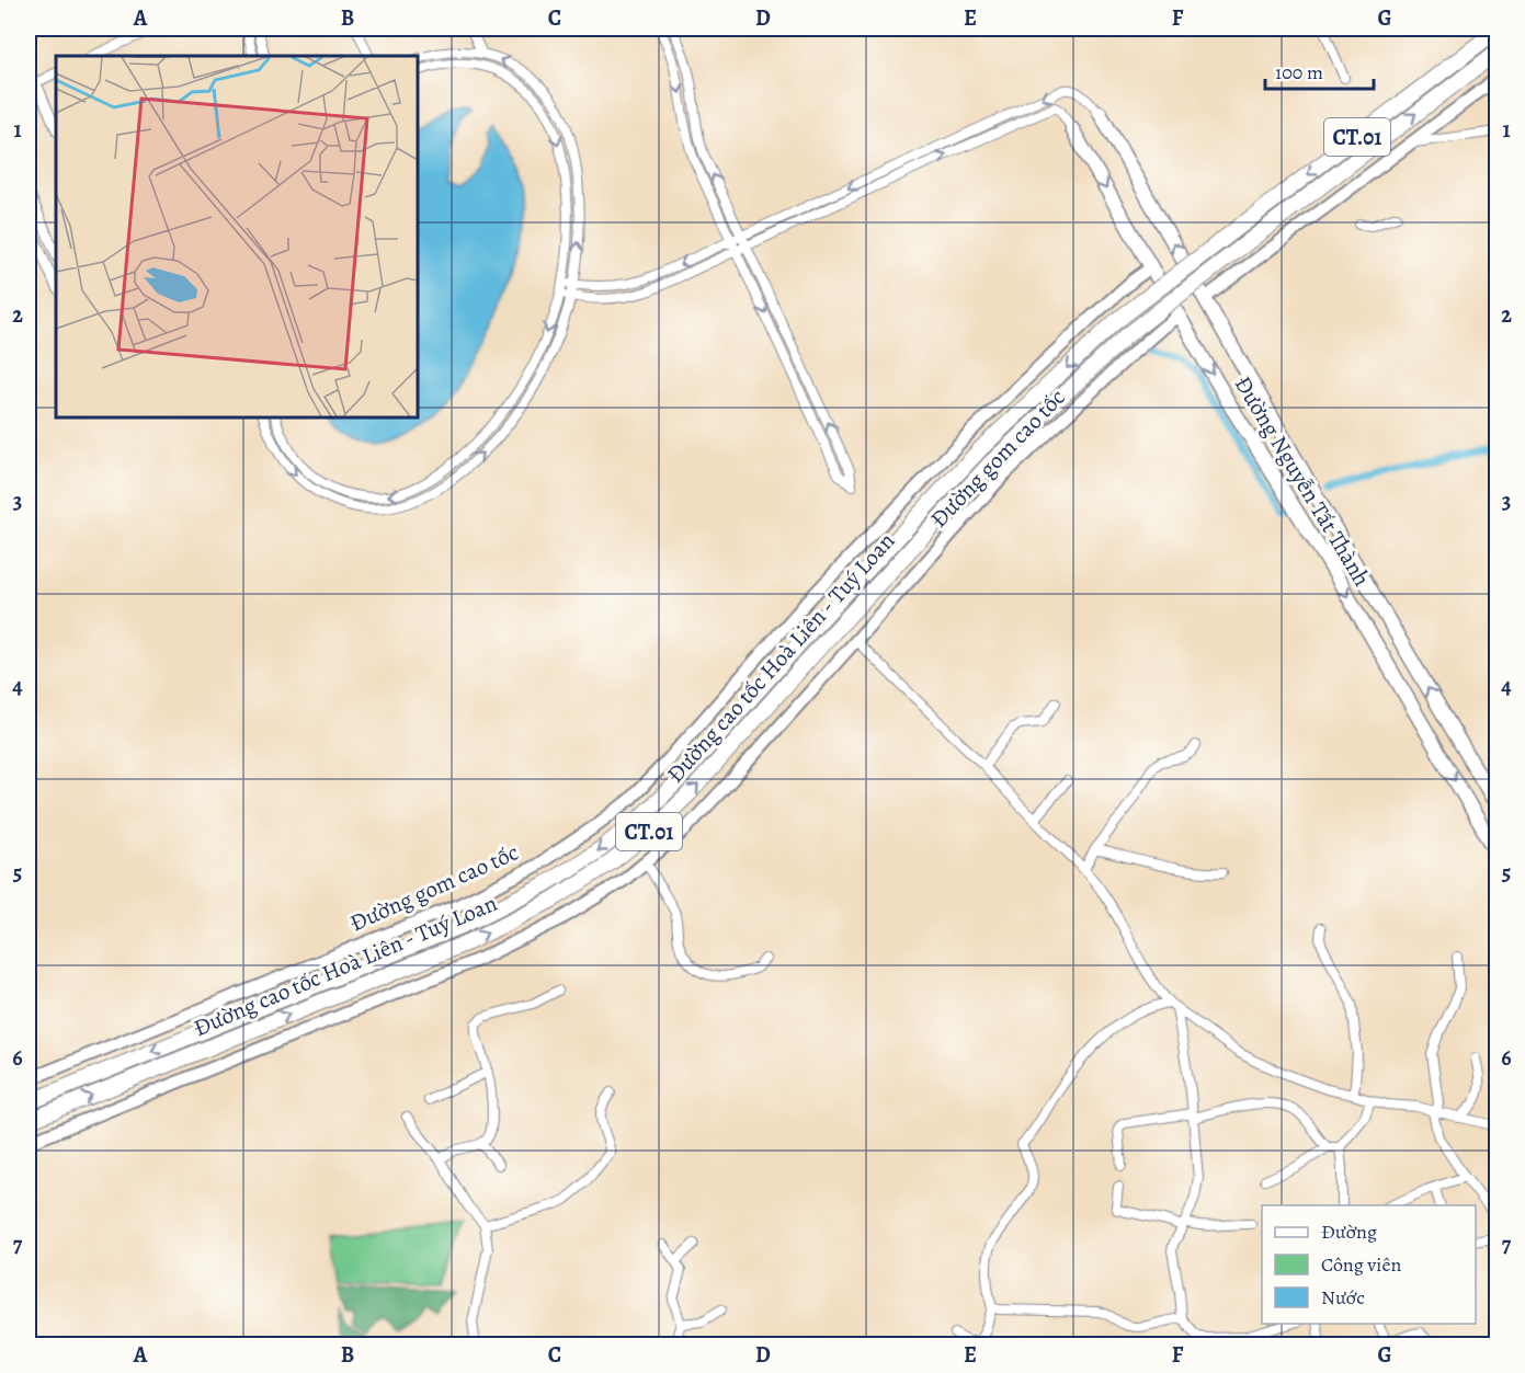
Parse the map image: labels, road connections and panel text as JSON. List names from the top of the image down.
{
  "streets": {
    "highway": ["CT.01", "Đường cao tốc Hoà Liên - Tuý Loan"],
    "main road": ["Đường gom cao tốc", "Đường Nguyễn Tất Thành"]
  },
  "crossings": [
    ["Đường gom cao tốc", "Đường Nguyễn Tất Thành"]
  ],
  "legend": ["Đường", "Công viên", "Nước"],
  "scale_bar": "100 m",
  "grid": {
    "columns": [
      "A",
      "B",
      "C",
      "D",
      "E",
      "F",
      "G"
    ],
    "rows": [
      "1",
      "2",
      "3",
      "4",
      "5",
      "6",
      "7"
    ]
  }
}
